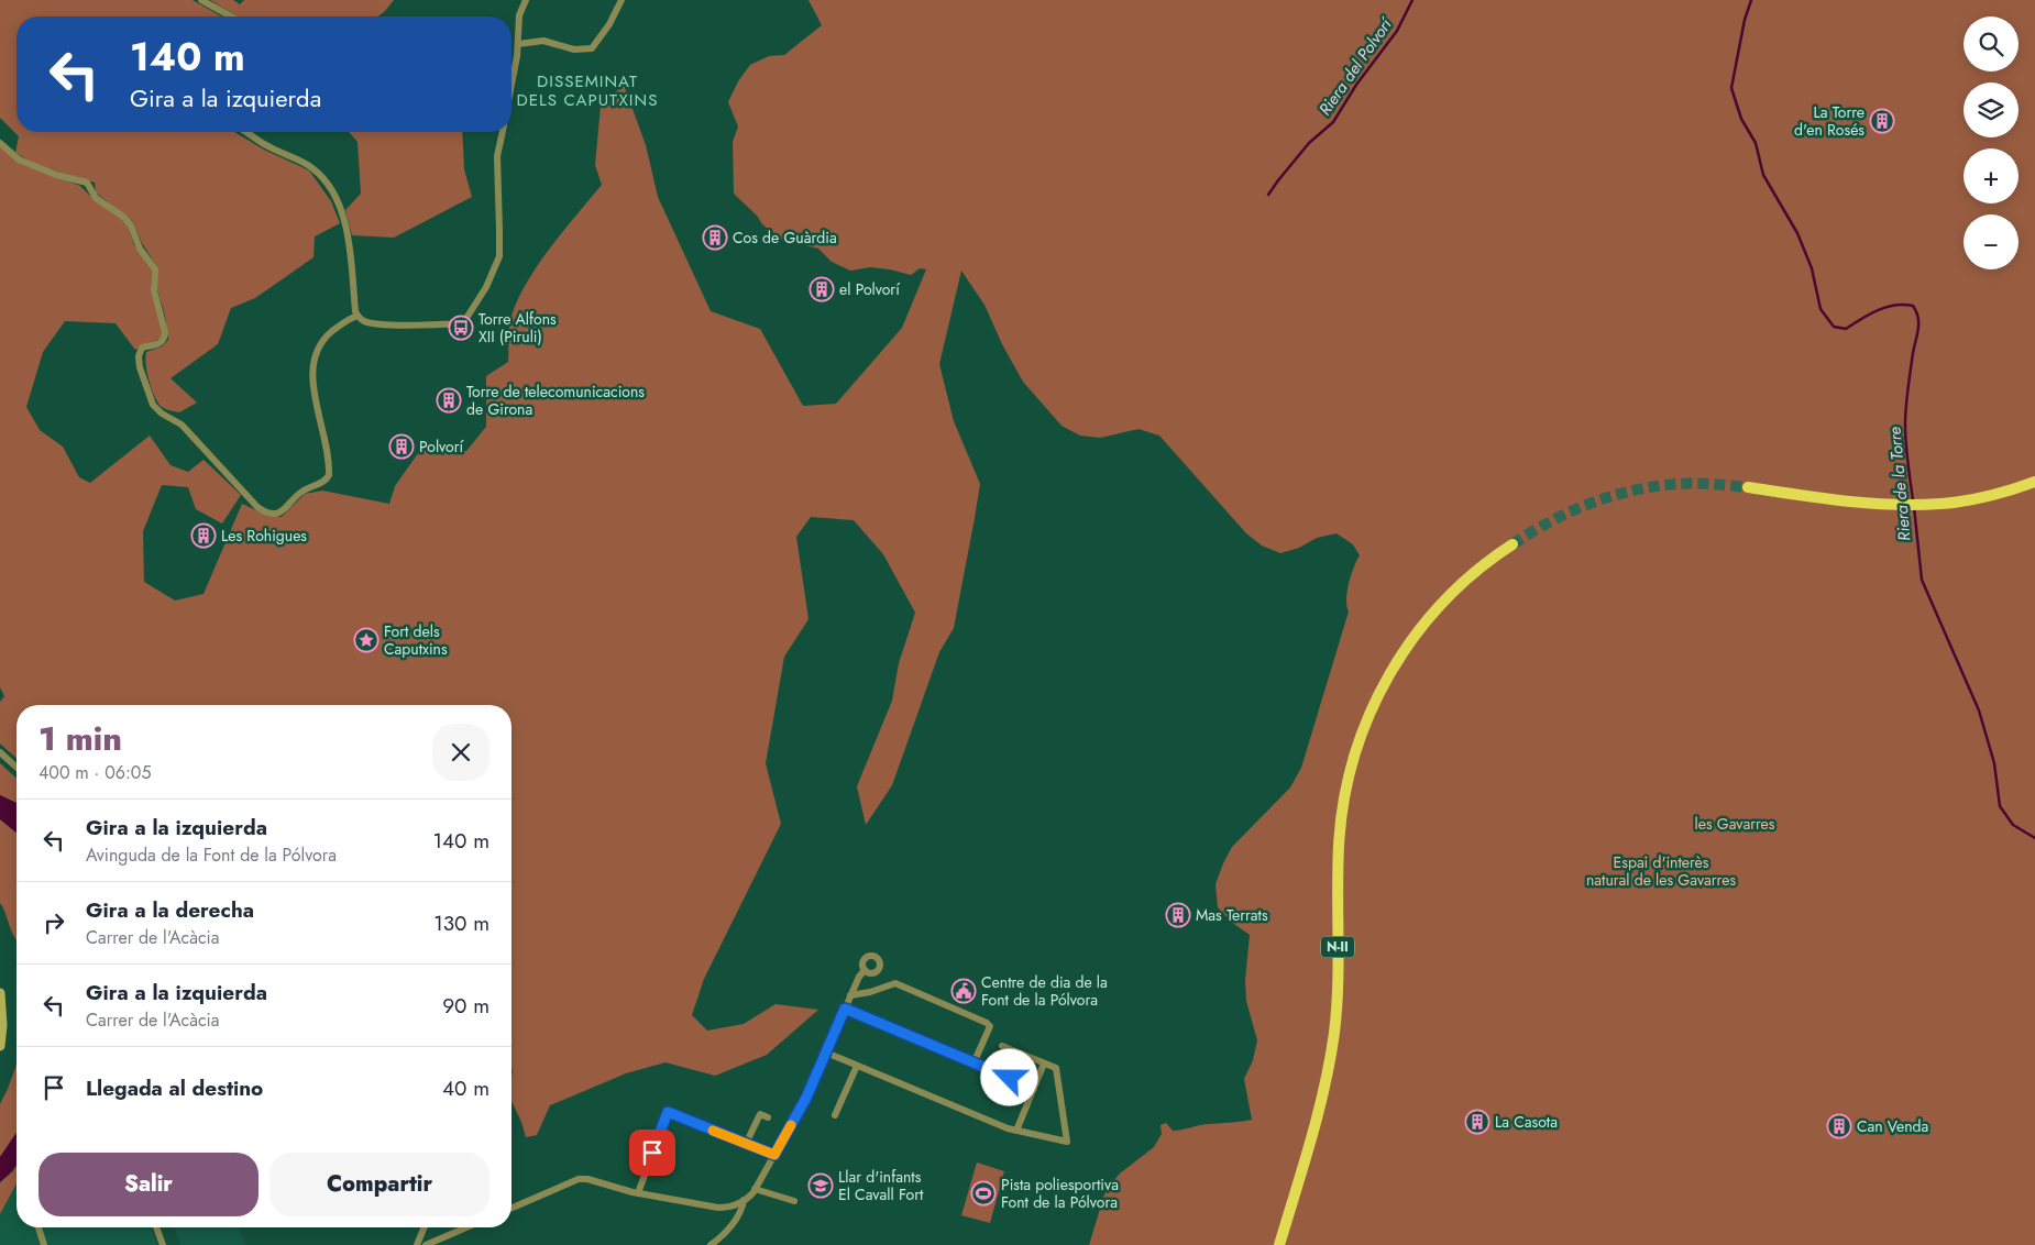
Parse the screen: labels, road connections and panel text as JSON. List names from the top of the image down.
{
  "streets": {
    "highway": ["N-II"]
  },
  "districts": ["DISSEMINAT DELS CAPUTXINS"],
  "water": ["Riera del Polvorí", "Riera de la Torre"],
  "parks": ["les Gavarres", "Espai d'interès natural de les Gavarres"],
  "places": {
    "building": [
      "La Torre d'en Rosés",
      "Cos de Guàrdia",
      "el Polvorí",
      "Torre de telecomunicacions de Girona",
      "Polvorí",
      "Les Rohigues",
      "Mas Terrats",
      "La Casota",
      "Can Venda"
    ],
    "bus stop": ["Torre Alfons XII (Piruli)"],
    "place": ["Fort dels Caputxins"],
    "public building": ["Centre de dia de la Font de la Pólvora"],
    "school or university": ["Llar d'infants El Cavall Fort"],
    "sports": ["Pista poliesportiva Font de la Pólvora"]
  },
  "page": {
    "map_buttons": ["+", "−"],
    "turn": ["140 m", "Gira a la izquierda"],
    "heading": ["1 min", "400 m · 06:05"],
    "list": [
      {
        "name": "Gira a la izquierda",
        "note": "Avinguda de la Font de la Pólvora",
        "value": "140 m"
      },
      {
        "name": "Gira a la derecha",
        "note": "Carrer de l'Acàcia",
        "value": "130 m"
      },
      {
        "name": "Gira a la izquierda",
        "note": "Carrer de l'Acàcia",
        "value": "90 m"
      },
      {
        "name": "Llegada al destino",
        "value": "40 m"
      }
    ],
    "buttons": ["Salir", "Compartir"]
  }
}
